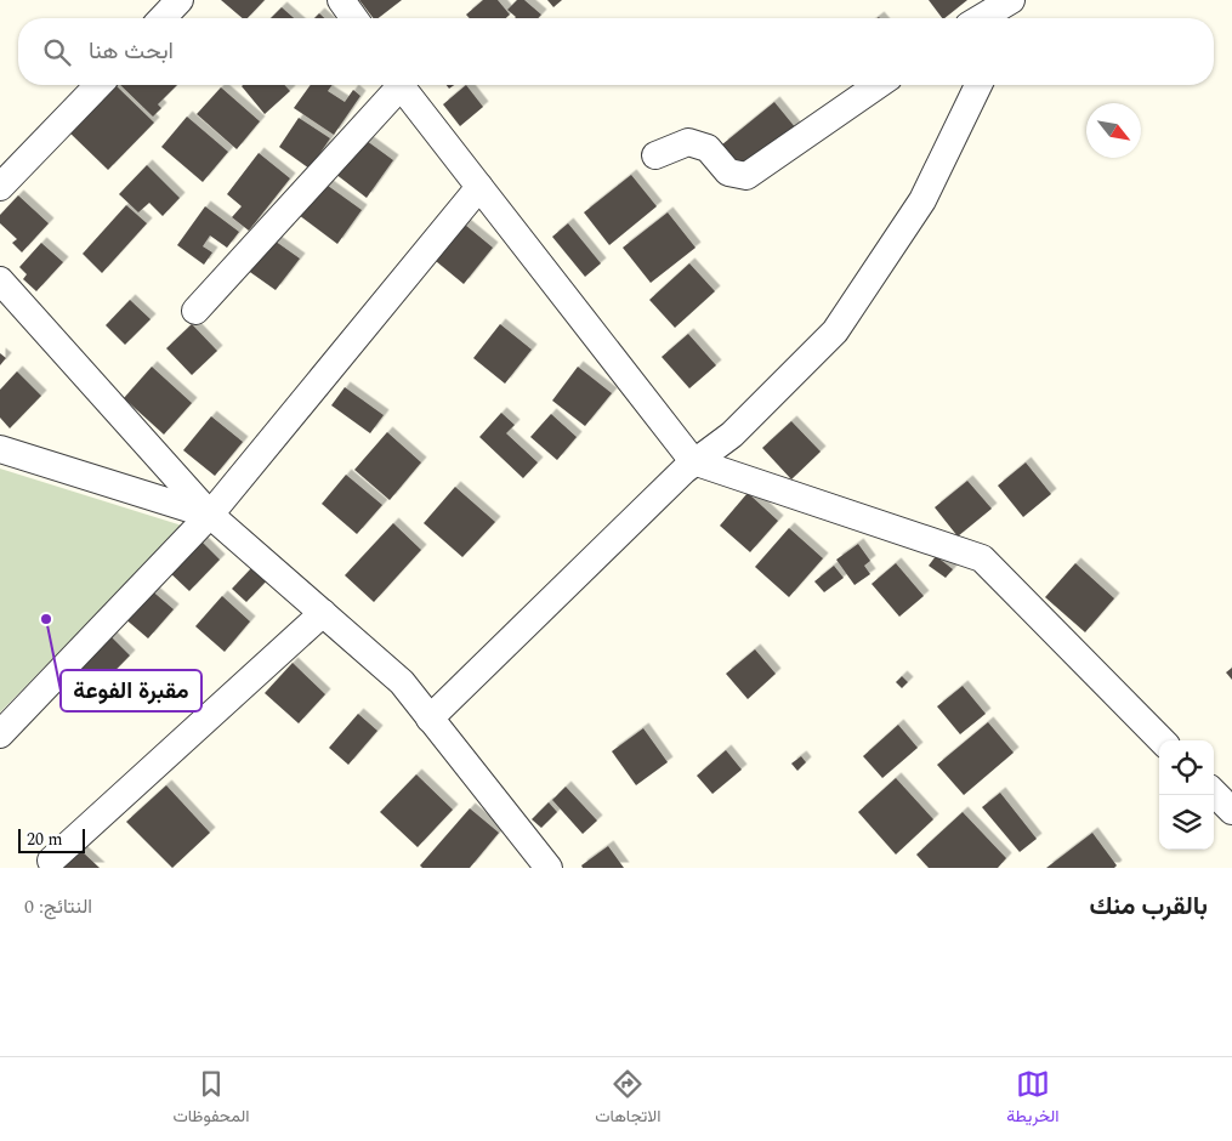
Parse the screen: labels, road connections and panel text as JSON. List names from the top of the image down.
{
  "places": ["مقبرة الفوعة"],
  "scale_bar": "20 m",
  "north": "bottom right",
  "page": {
    "search": "ابحث هنا",
    "scale": "20 m",
    "heading": ["بالقرب منك", "النتائج: 0"],
    "nav": ["الخريطة", "الاتجاهات", "المحفوظات"]
  }
}
